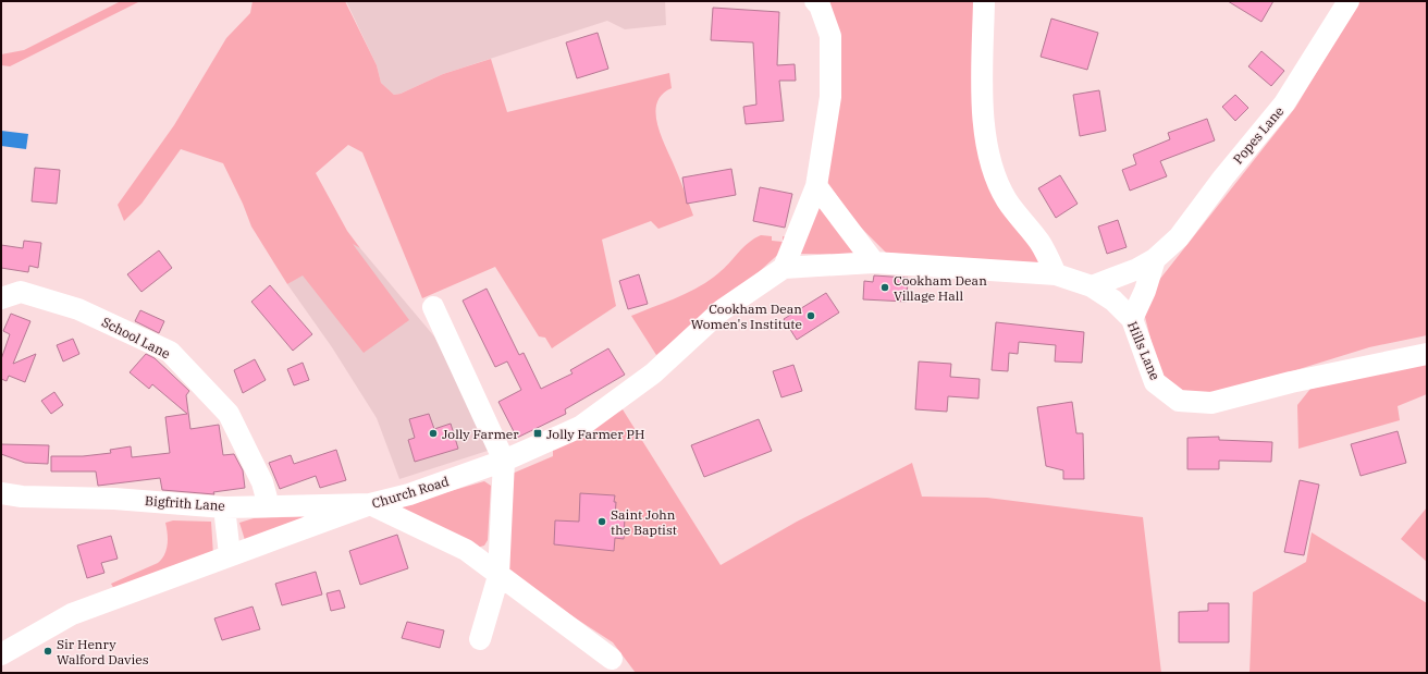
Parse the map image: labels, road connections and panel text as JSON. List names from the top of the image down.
{
  "streets": {
    "street": [
      "Popes Lane",
      "School Lane",
      "Hills Lane",
      "Church Road",
      "Bigfrith Lane"
    ]
  },
  "crossings": [
    ["Popes Lane", "Hills Lane"],
    ["School Lane", "Bigfrith Lane"],
    ["Hills Lane", "Church Road"],
    ["Church Road", "Bigfrith Lane"]
  ],
  "places": {
    "other": [
      "Cookham Dean Village Hall",
      "Cookham Dean Women's Institute",
      "Jolly Farmer",
      "Saint John the Baptist",
      "Sir Henry Walford Davies"
    ],
    "transit": ["Jolly Farmer PH"]
  }
}
